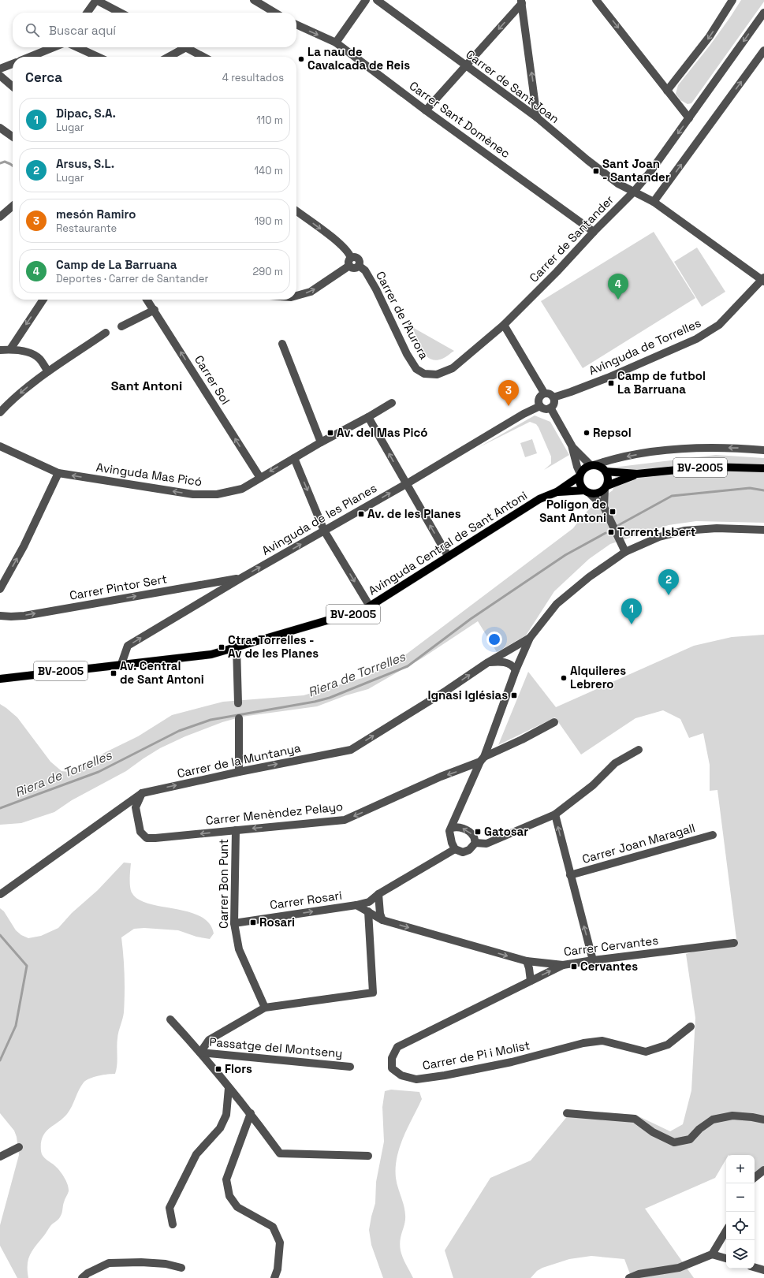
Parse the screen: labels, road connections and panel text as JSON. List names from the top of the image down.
{
  "streets": {
    "main road": ["BV-2005", "Avinguda Central de Sant Antoni"],
    "street": [
      "Carrer de Sant Joan",
      "Carrer Sant Domènec",
      "Carrer de Santander",
      "Carrer de l'Aurora",
      "Avinguda de Torrelles",
      "Carrer Sol",
      "Avinguda Mas Picó",
      "Avinguda de les Planes",
      "Carrer Pintor Sert",
      "Carrer de la Muntanya",
      "Carrer Menèndez Pelayo",
      "Carrer Joan Maragall",
      "Carrer Bon Punt",
      "Carrer Rosari",
      "Carrer Cervantes",
      "Passatge del Montseny",
      "Carrer de Pi i Molist"
    ]
  },
  "crossings": [
    ["Carrer de Sant Joan", "Carrer de Santander"],
    ["Carrer Sant Domènec", "Carrer de Santander"],
    ["Carrer de Santander", "Carrer de l'Aurora"],
    ["Avinguda de Torrelles", "Avinguda de les Planes"],
    ["Carrer Sol", "Avinguda Mas Picó"],
    ["BV-2005", "Avinguda Central de Sant Antoni"],
    ["Avinguda de les Planes", "Avinguda Central de Sant Antoni"],
    ["Avinguda de les Planes", "Carrer Pintor Sert"],
    ["Carrer de la Muntanya", "Carrer Menèndez Pelayo"],
    ["Carrer Menèndez Pelayo", "Carrer Bon Punt"],
    ["Carrer Bon Punt", "Carrer Rosari"],
    ["Carrer Rosari", "Carrer Cervantes"],
    ["Carrer Cervantes", "Carrer de Pi i Molist"]
  ],
  "one_way": [
    "Carrer Sol",
    "Avinguda Mas Picó",
    "Avinguda de les Planes",
    "Carrer Pintor Sert",
    "Carrer de la Muntanya",
    "Carrer Menèndez Pelayo",
    "Carrer Rosari",
    "Carrer Cervantes"
  ],
  "districts": ["Sant Antoni"],
  "water": ["Riera de Torrelles"],
  "places": {
    "other": ["La nau de Cavalcada de Reis", "Repsol", "Alquileres Lebrero"],
    "transit": [
      "Sant Joan - Santander",
      "Camp de futbol La Barruana",
      "Av. del Mas Picó",
      "Polígon de Sant Antoni",
      "Av. de les Planes",
      "Torrent Isbert",
      "Ctra. Torrelles - Av de les Planes",
      "Av. Central de Sant Antoni",
      "Ignasi Iglésias",
      "Gatosar",
      "Rosari",
      "Cervantes",
      "Flors"
    ]
  },
  "page": {
    "search": "Buscar aquí",
    "heading": ["Cerca", "4 resultados"],
    "list": [
      {
        "mark": "1",
        "name": "Dipac, S.A.",
        "note": "Lugar",
        "value": "110 m"
      },
      {
        "mark": "2",
        "name": "Arsus, S.L.",
        "note": "Lugar",
        "value": "140 m"
      },
      {
        "mark": "3",
        "name": "mesón Ramiro",
        "note": "Restaurante",
        "value": "190 m"
      },
      {
        "mark": "4",
        "name": "Camp de La Barruana",
        "note": "Deportes · Carrer de Santander",
        "value": "290 m"
      }
    ],
    "pins": [
      "4",
      "3",
      "2",
      "1"
    ],
    "map_buttons": ["+", "−"]
  }
}
